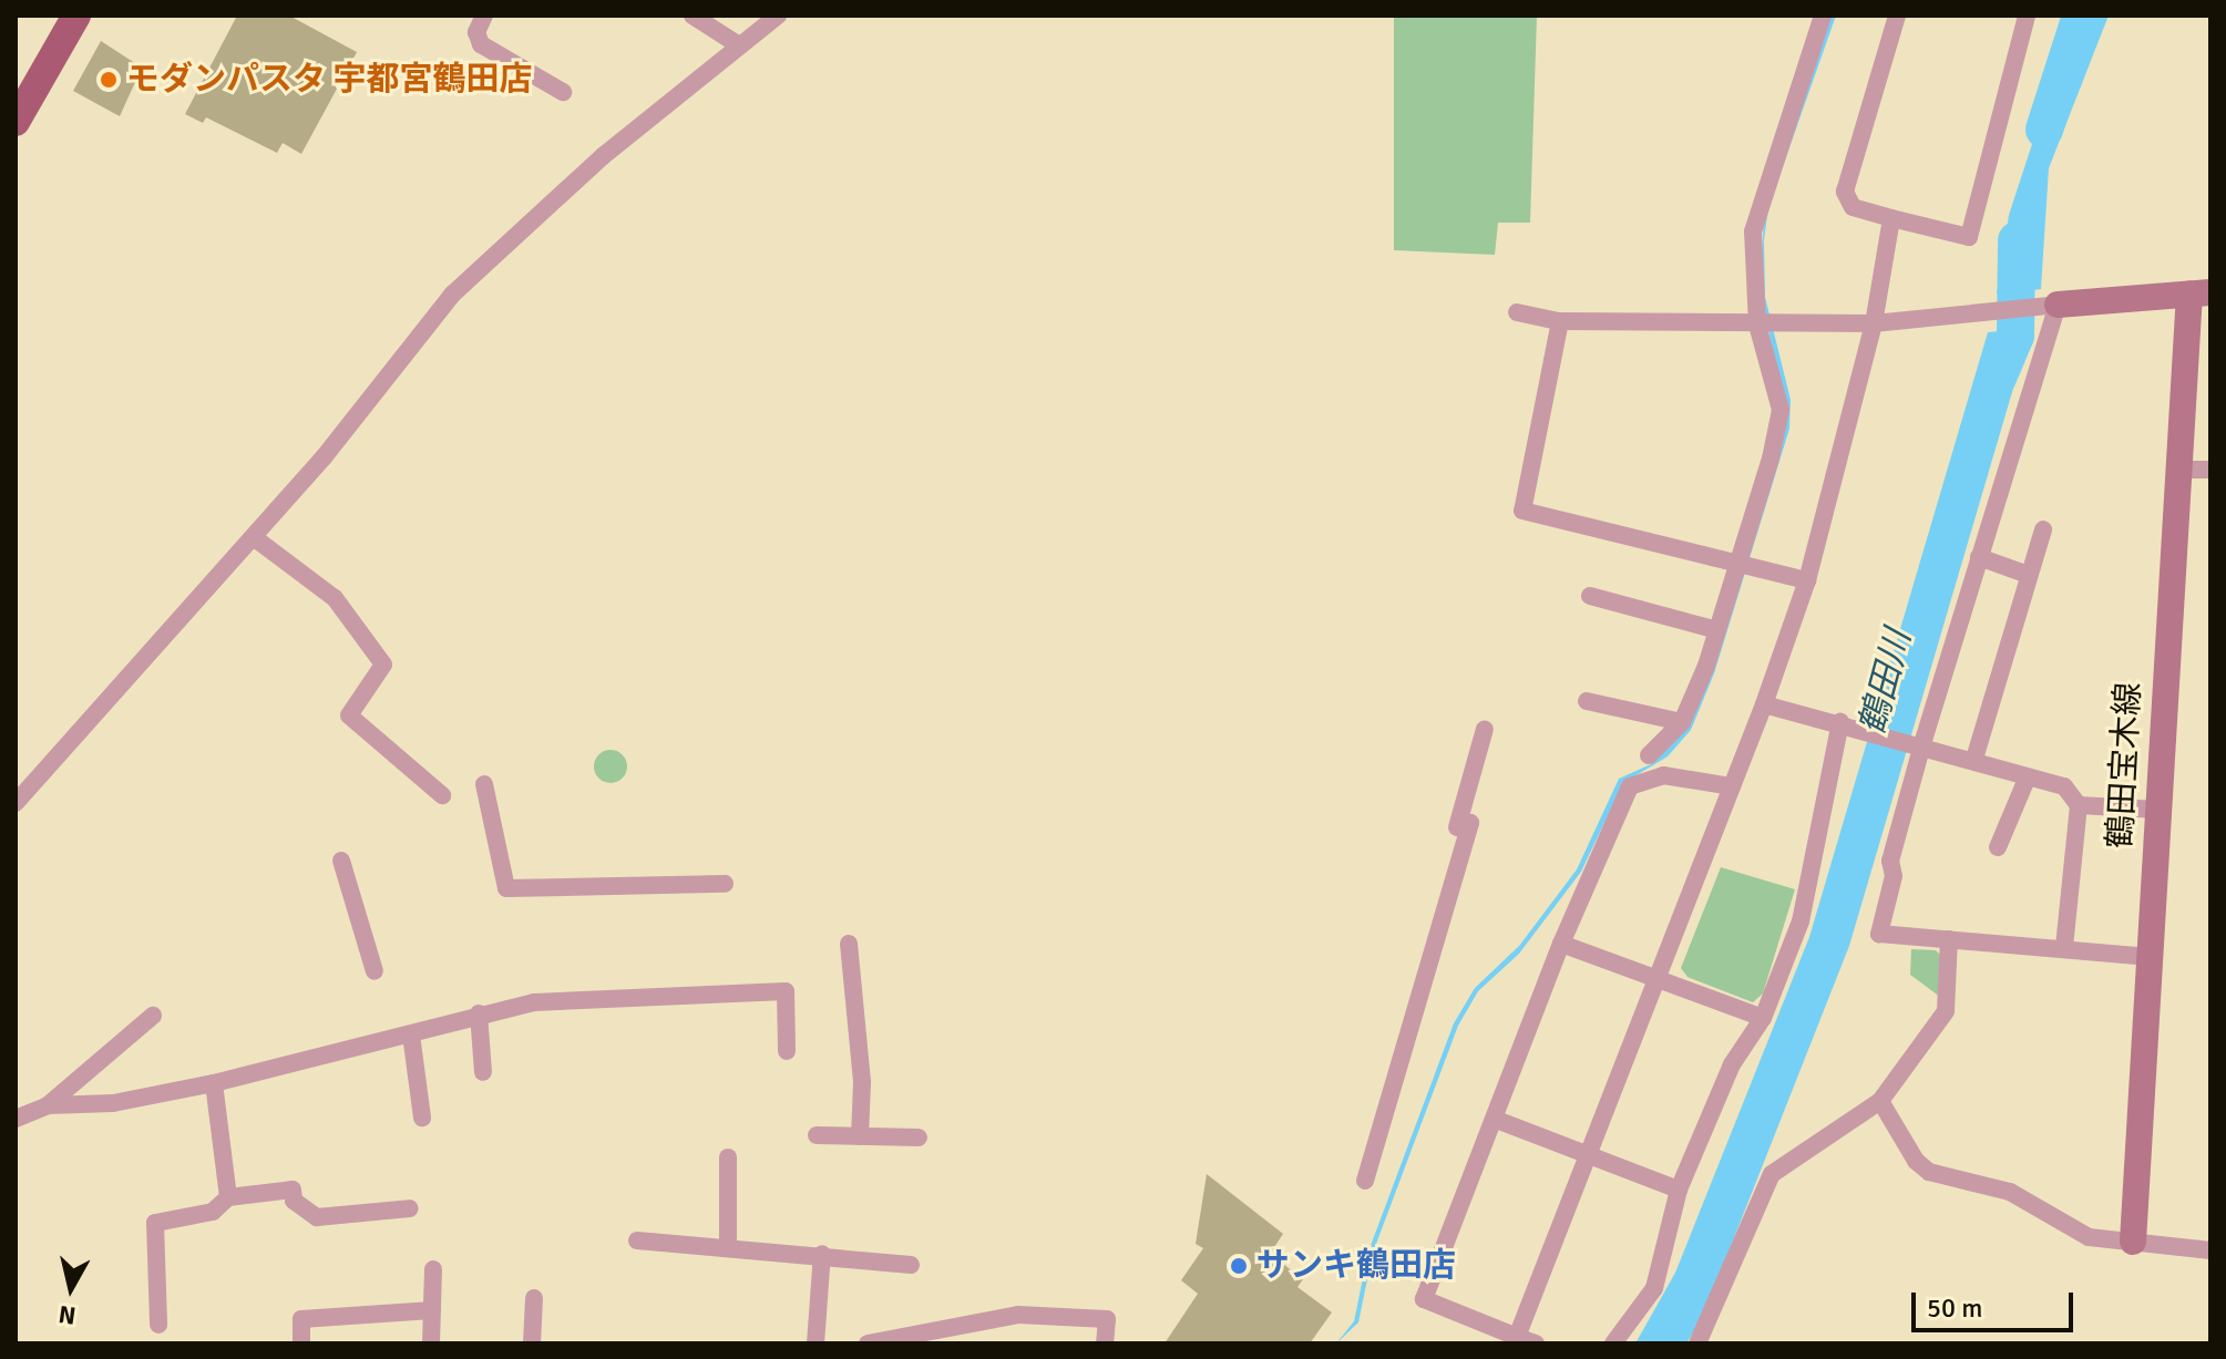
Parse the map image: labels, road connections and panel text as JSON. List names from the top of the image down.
{
  "streets": {
    "street": ["鶴田宝木線"]
  },
  "water": ["鶴田川"],
  "places": ["モダンパスタ 宇都宮鶴田店", "サンキ鶴田店"],
  "scale_bar": "50 m",
  "north": "bottom"
}
